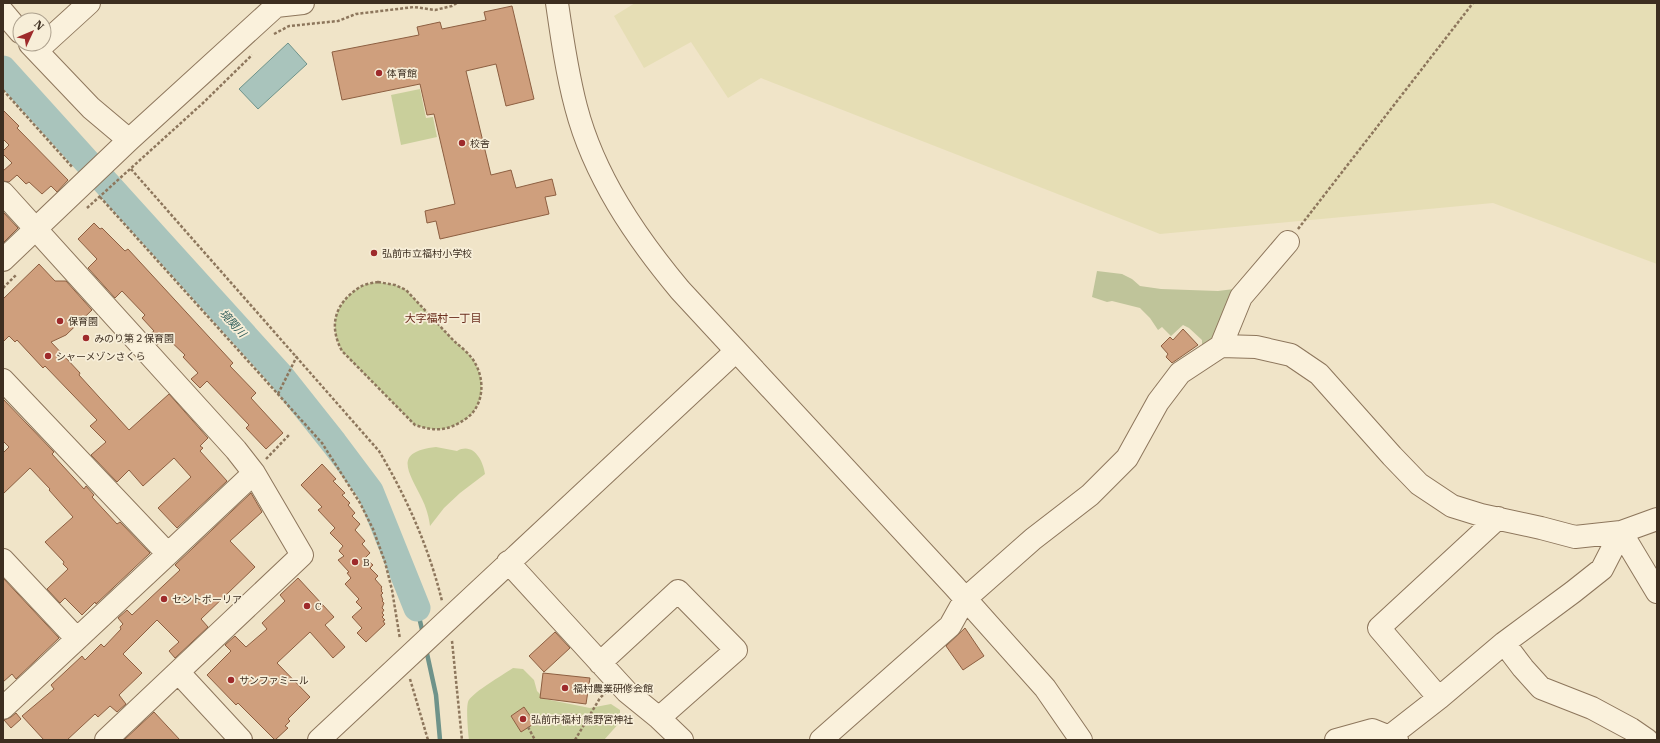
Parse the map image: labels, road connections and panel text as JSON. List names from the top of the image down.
{
  "districts": ["大字福村一丁目"],
  "water": ["境関川"],
  "places": [
    "体育館",
    "校舎",
    "弘前市立福村小学校",
    "保育園",
    "みのり第２保育園",
    "シャーメゾンさくら",
    "B",
    "セントポーリア",
    "C",
    "サンファミール",
    "福村農業研修会館",
    "弘前市福村 熊野宮神社"
  ],
  "north": "top right"
}
